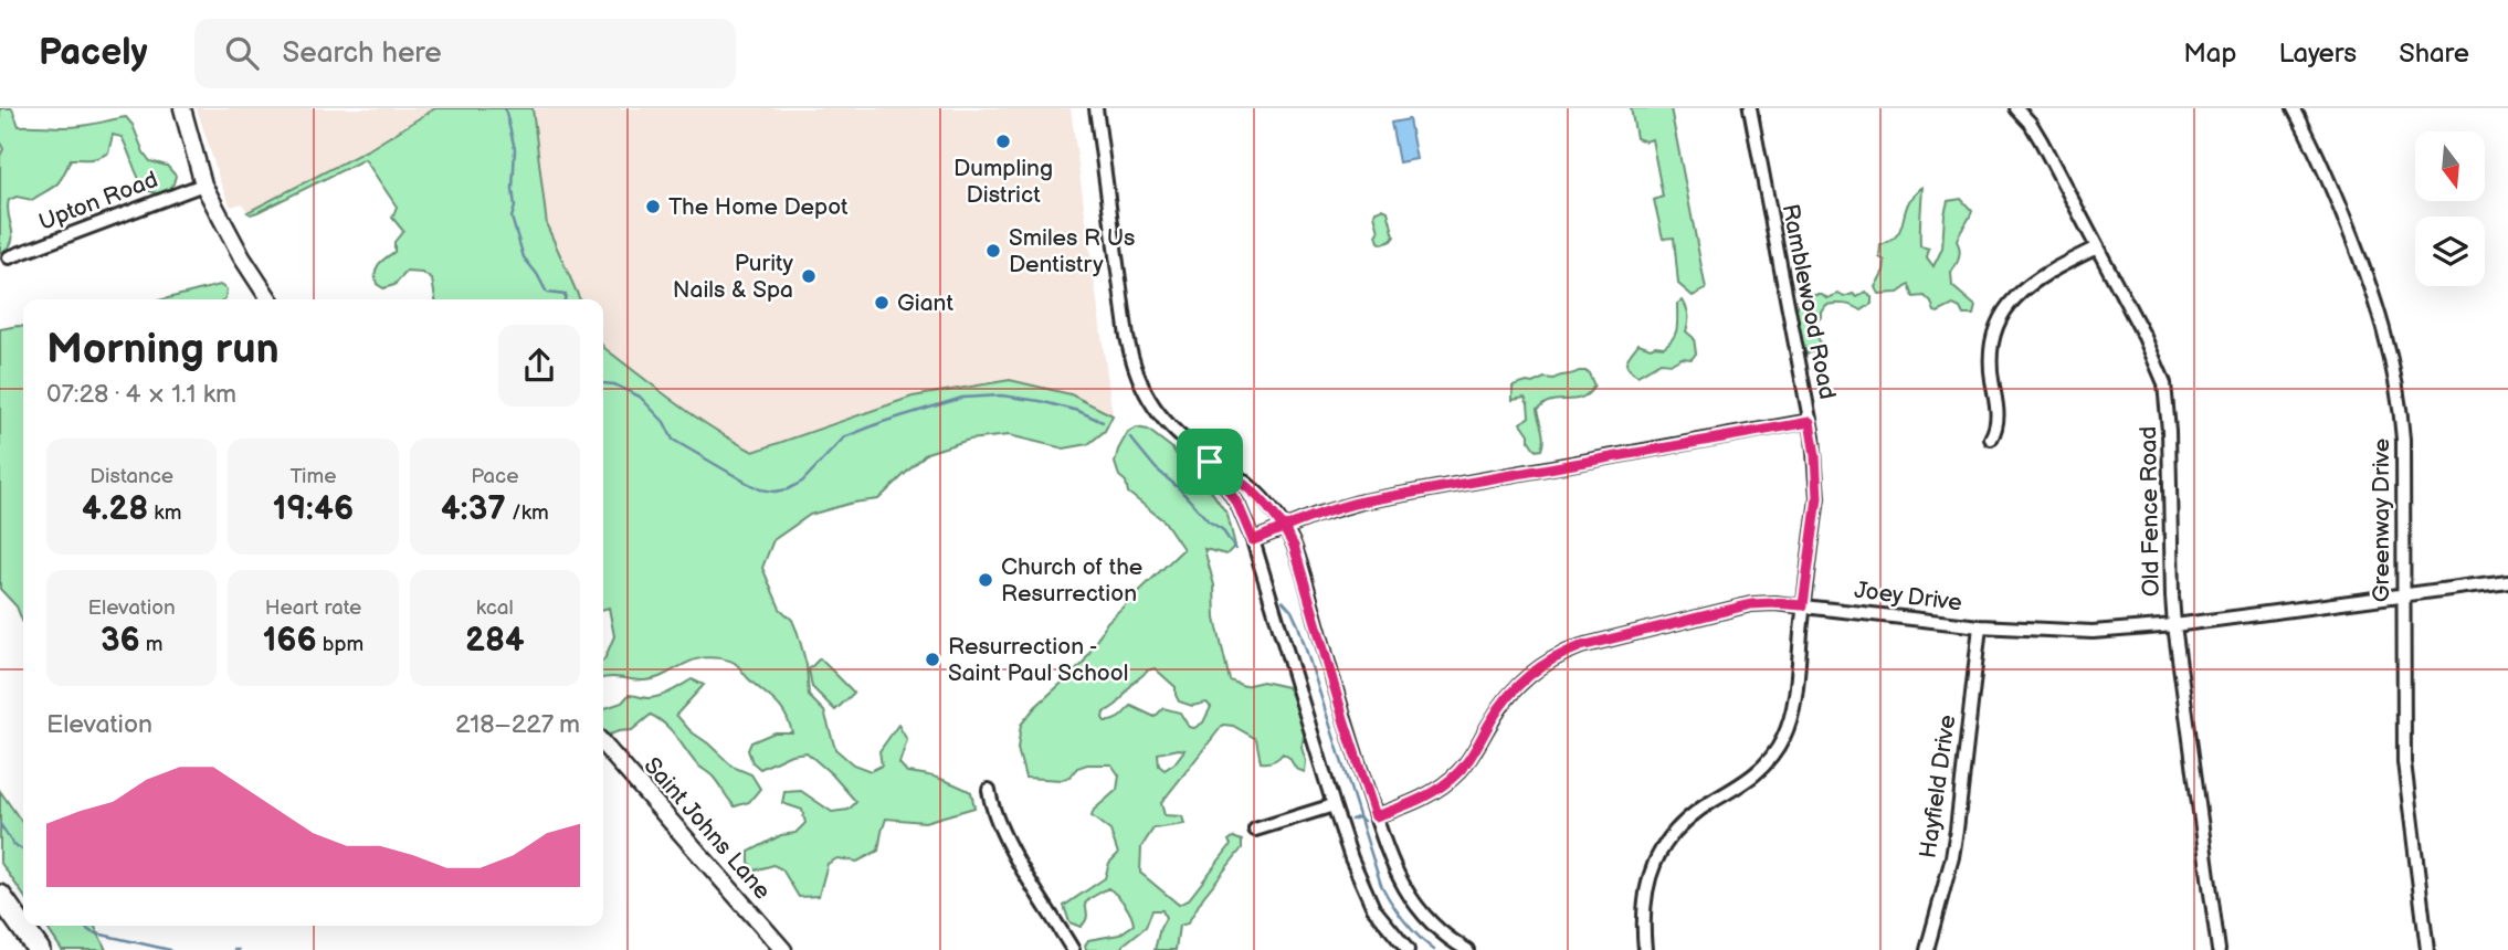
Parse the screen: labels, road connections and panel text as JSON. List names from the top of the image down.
{
  "streets": {
    "street": [
      "Upton Road",
      "Ramblewood Road",
      "Old Fence Road",
      "Greenway Drive",
      "Joey Drive",
      "Hayfield Drive",
      "Saint Johns Lane"
    ]
  },
  "crossings": [
    ["Ramblewood Road", "Joey Drive"],
    ["Old Fence Road", "Joey Drive"],
    ["Greenway Drive", "Joey Drive"],
    ["Joey Drive", "Hayfield Drive"]
  ],
  "places": [
    "Dumpling District",
    "The Home Depot",
    "Smiles R Us Dentistry",
    "Purity Nails & Spa",
    "Giant",
    "Church of the Resurrection",
    "Resurrection - Saint Paul School"
  ],
  "north": "bottom",
  "page": {
    "header": "Pacely",
    "search": "Search here",
    "nav": ["Map", "Layers", "Share"],
    "heading": ["Morning run", "07:28 · 4 × 1.1 km"],
    "stats": [
      ["Distance", "4.28 km"],
      ["Time", "19:46"],
      ["Pace", "4:37 /km"],
      ["Elevation", "36 m"],
      ["Heart rate", "166 bpm"],
      ["kcal", "284"]
    ],
    "chart": ["Elevation", "218–227 m"]
  }
}
